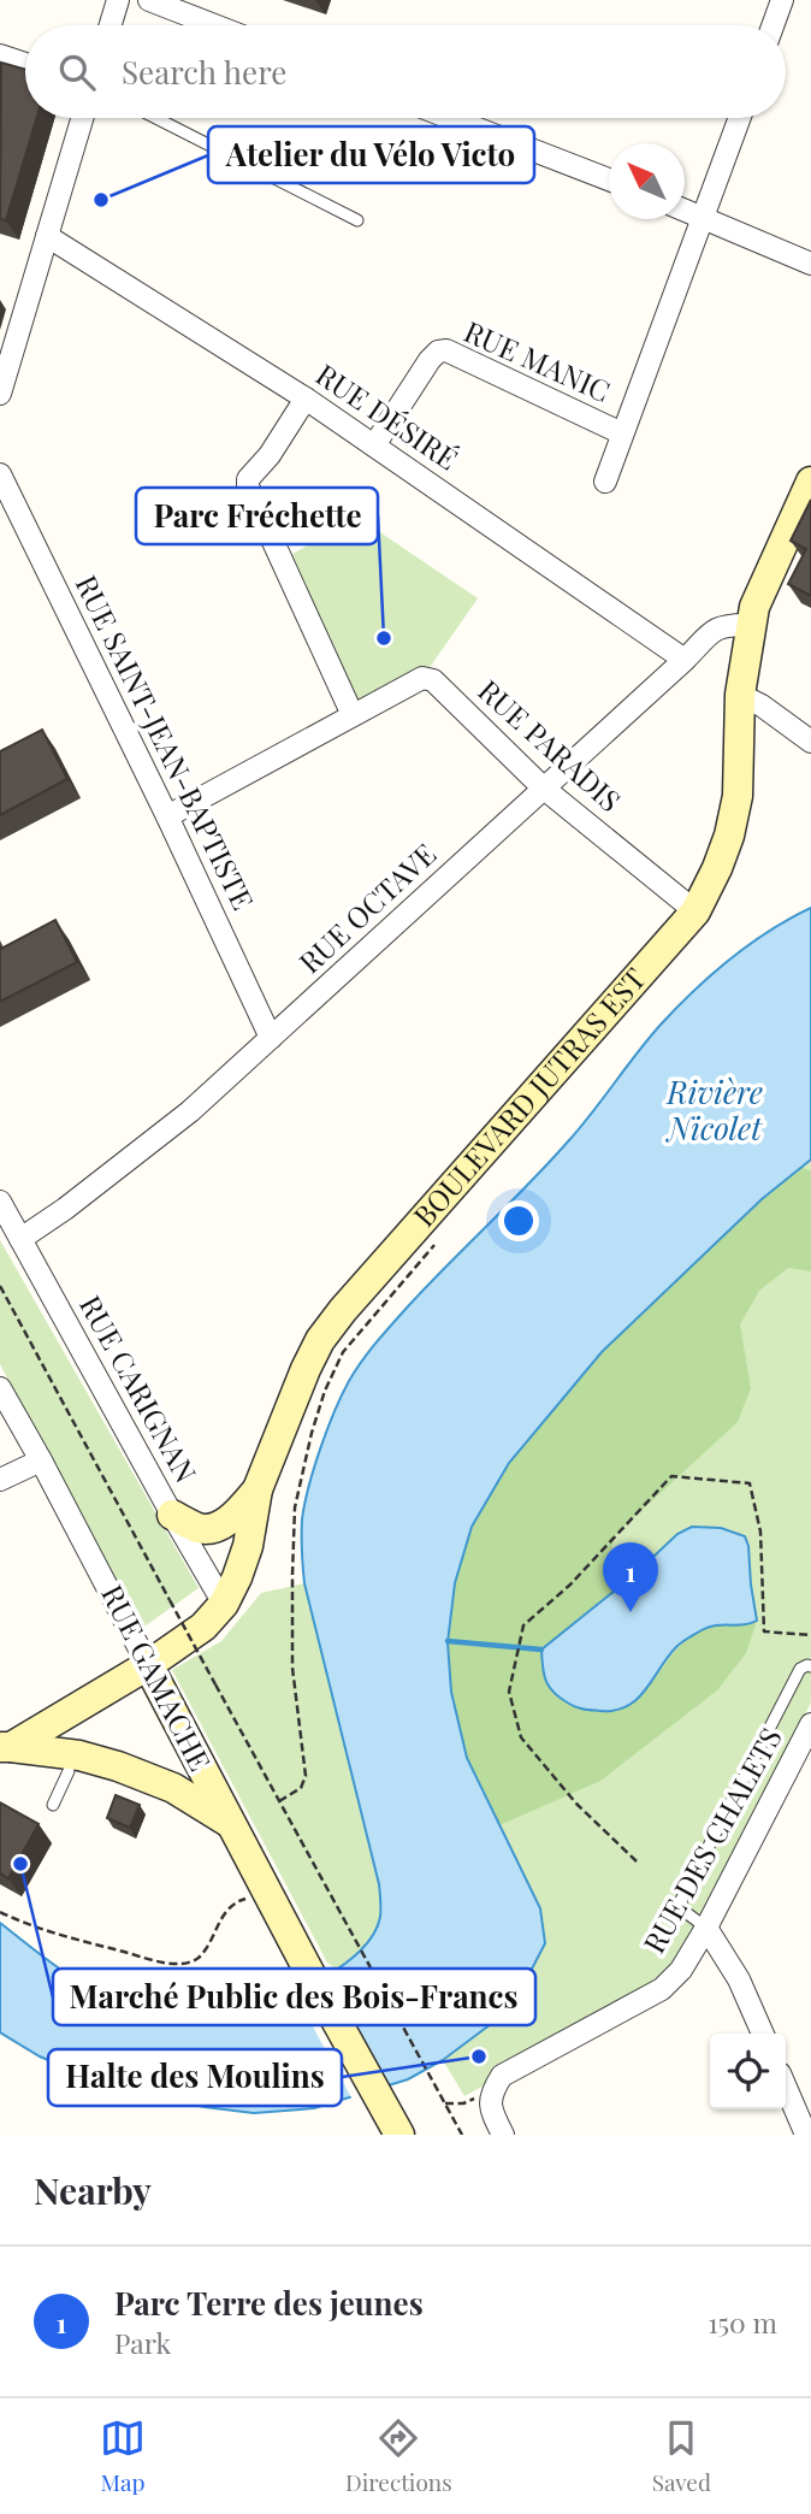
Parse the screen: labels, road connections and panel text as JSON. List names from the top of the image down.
{
  "streets": {
    "main road": ["BOULEVARD JUTRAS EST", "RUE GAMACHE"],
    "street": [
      "RUE MANIC",
      "RUE DÉSIRÉ",
      "RUE SAINT-JEAN-BAPTISTE",
      "RUE PARADIS",
      "RUE OCTAVE",
      "RUE CARIGNAN",
      "RUE DES CHALETS"
    ]
  },
  "crossings": [
    ["RUE MANIC", "RUE DÉSIRÉ"],
    ["RUE DÉSIRÉ", "RUE OCTAVE"],
    ["RUE SAINT-JEAN-BAPTISTE", "RUE PARADIS"],
    ["RUE SAINT-JEAN-BAPTISTE", "RUE OCTAVE"],
    ["RUE PARADIS", "RUE OCTAVE"],
    ["RUE PARADIS", "BOULEVARD JUTRAS EST"],
    ["RUE OCTAVE", "BOULEVARD JUTRAS EST"],
    ["RUE OCTAVE", "RUE CARIGNAN"],
    ["BOULEVARD JUTRAS EST", "RUE CARIGNAN"],
    ["BOULEVARD JUTRAS EST", "RUE GAMACHE"]
  ],
  "water": ["Rivière Nicolet"],
  "places": [
    "Atelier du Vélo Victo",
    "Parc Fréchette",
    "Marché Public des Bois-Francs",
    "Halte des Moulins"
  ],
  "north": "top left",
  "page": {
    "search": "Search here",
    "pins": "1",
    "heading": "Nearby",
    "list": [
      {
        "mark": "1",
        "name": "Parc Terre des jeunes",
        "note": "Park",
        "value": "150 m"
      }
    ],
    "nav": ["Map", "Directions", "Saved"]
  }
}
